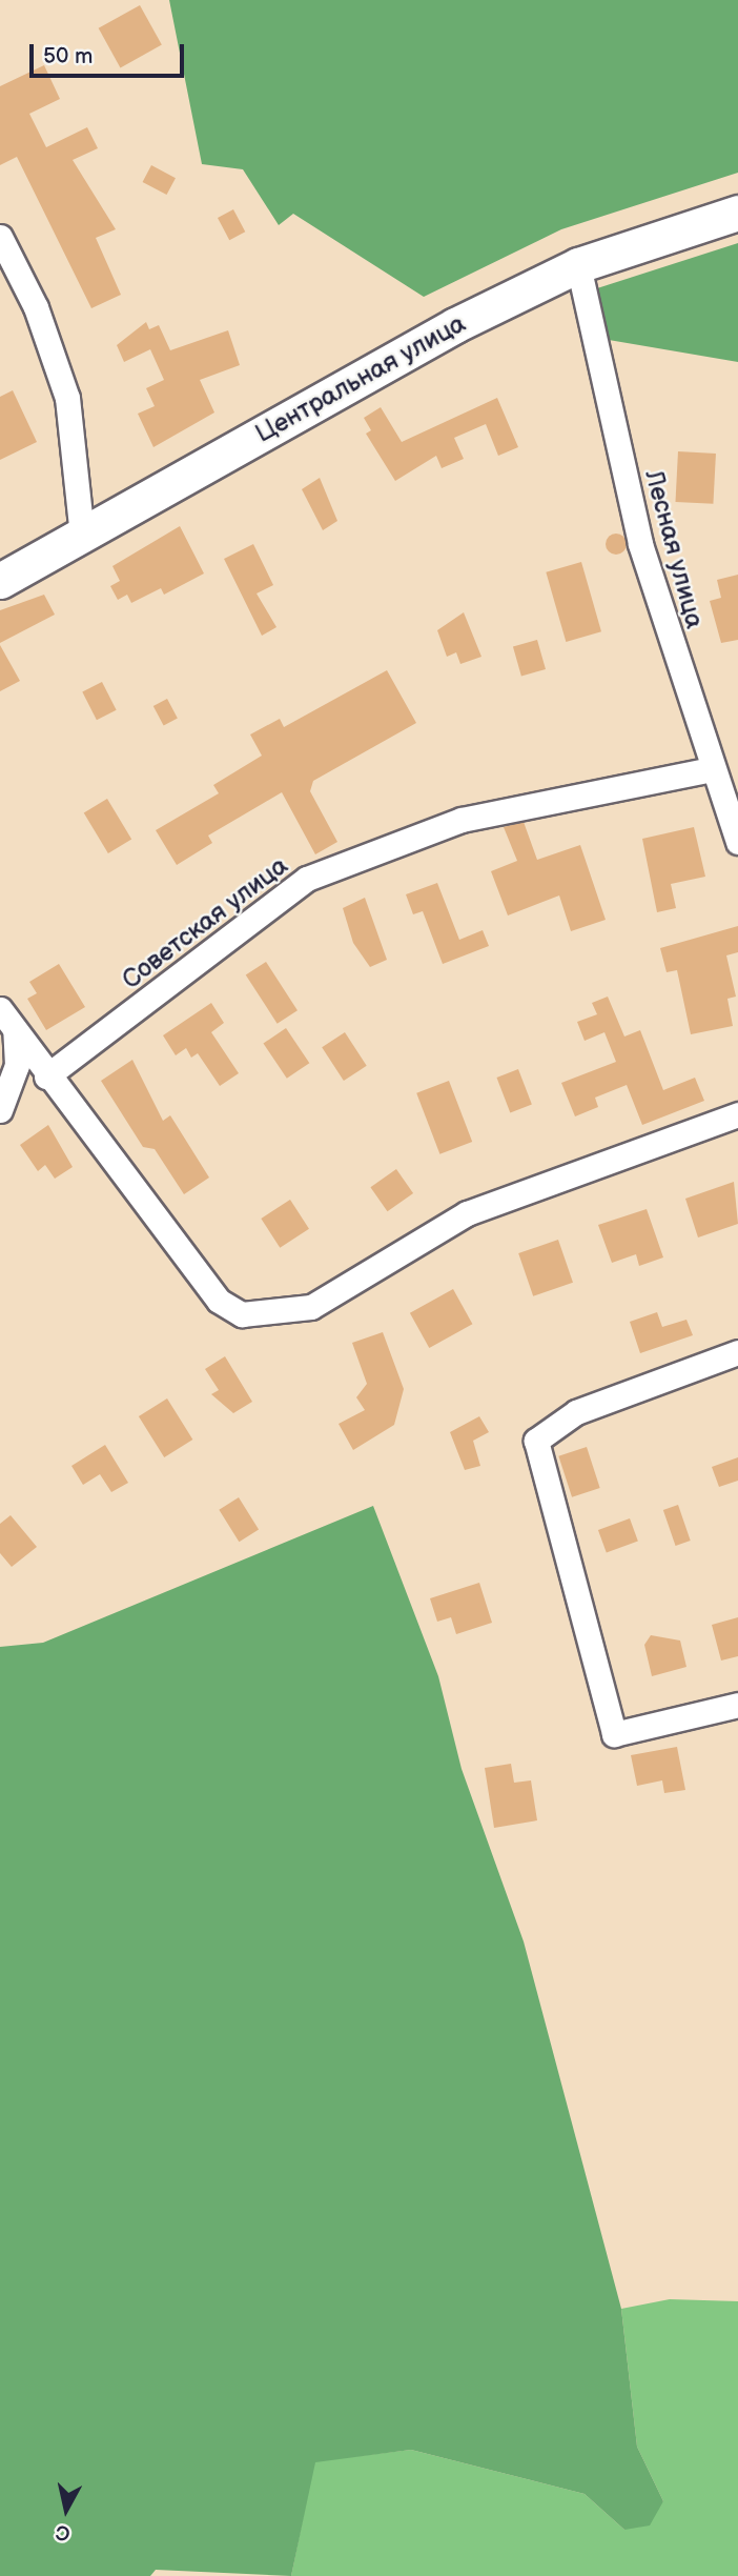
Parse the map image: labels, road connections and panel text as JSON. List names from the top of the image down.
{
  "streets": {
    "main road": ["Центральная улица"],
    "street": ["Лесная улица", "Советская улица"]
  },
  "crossings": [
    ["Центральная улица", "Лесная улица"],
    ["Лесная улица", "Советская улица"]
  ],
  "scale_bar": "50 m",
  "north": "bottom"
}
